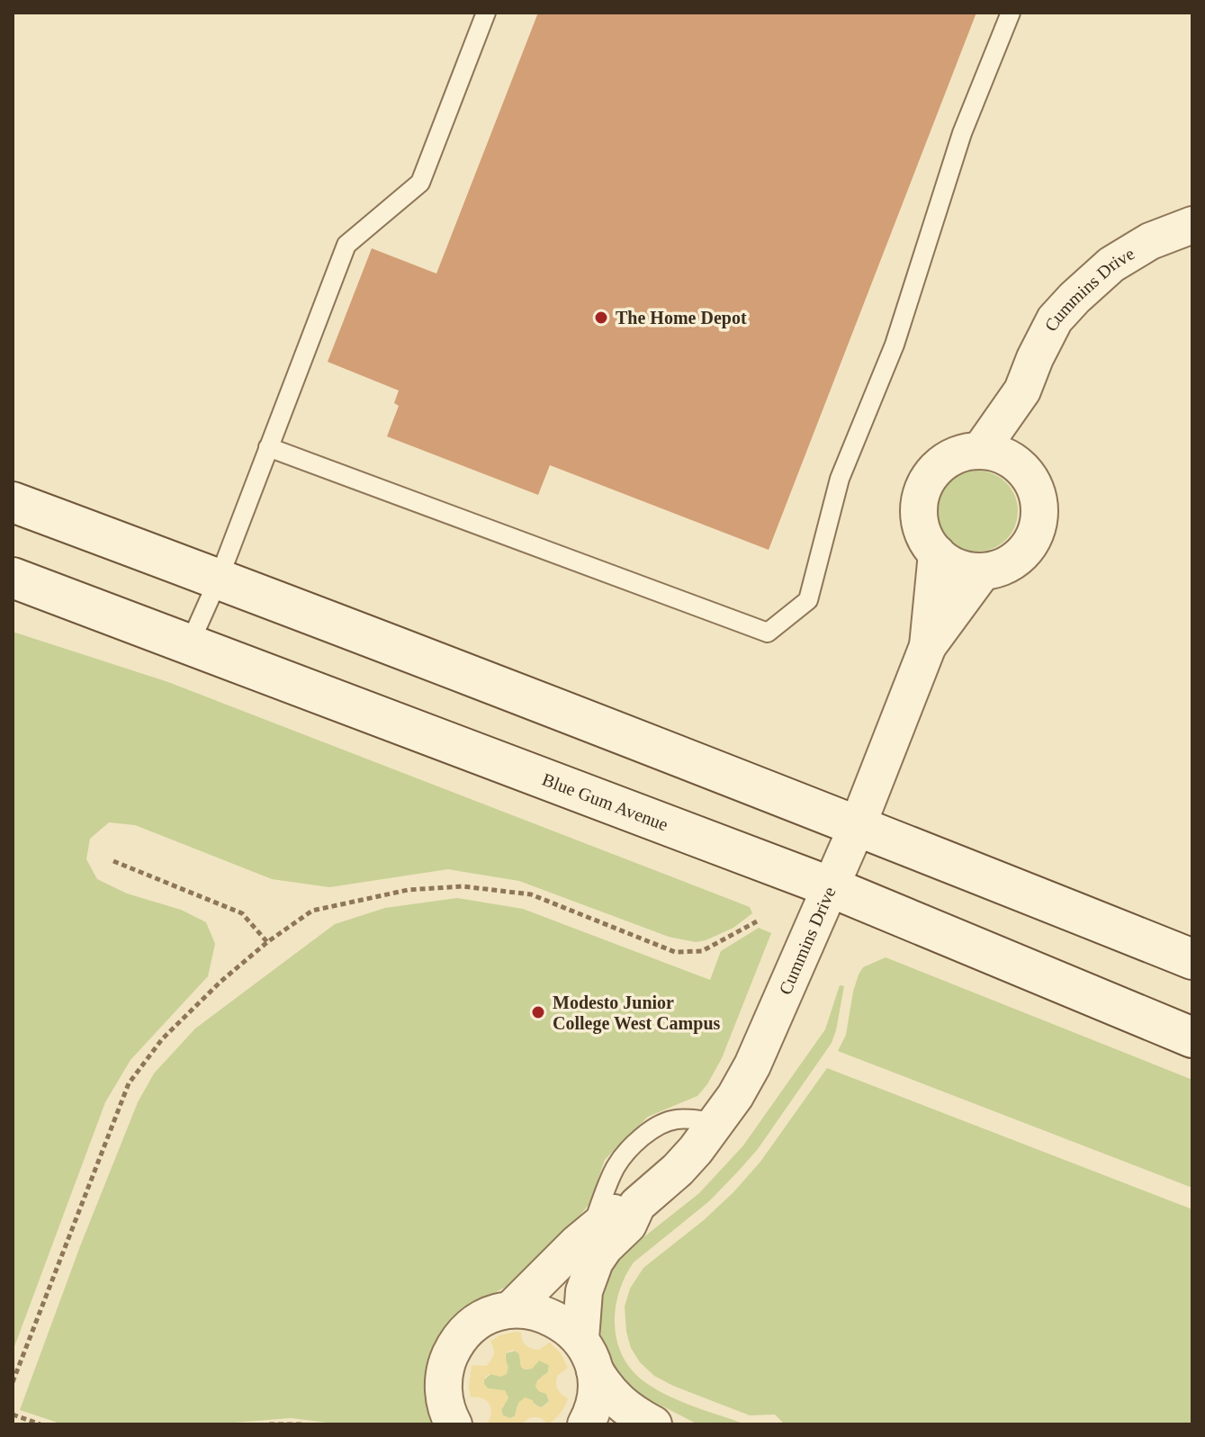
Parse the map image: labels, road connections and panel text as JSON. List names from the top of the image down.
{
  "streets": {
    "main road": ["Blue Gum Avenue"],
    "street": ["Cummins Drive"]
  },
  "crossings": [
    ["Cummins Drive", "Blue Gum Avenue"]
  ],
  "places": ["The Home Depot", "Modesto Junior College West Campus"]
}
